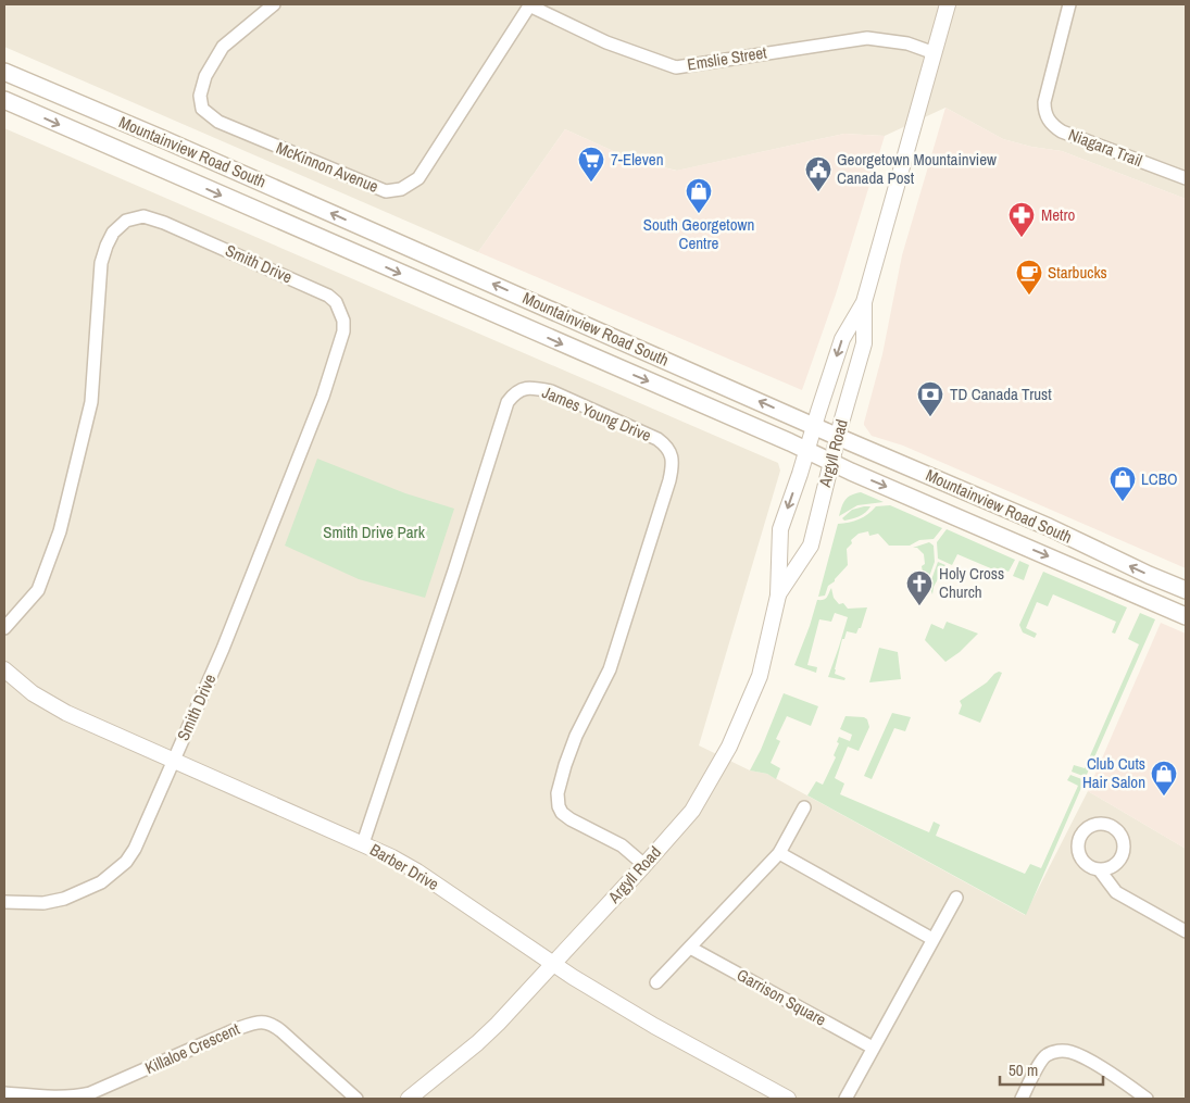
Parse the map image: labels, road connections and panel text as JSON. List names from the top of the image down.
{
  "streets": {
    "main road": ["Mountainview Road South"],
    "street": [
      "Emslie Street",
      "Niagara Trail",
      "McKinnon Avenue",
      "Smith Drive",
      "James Young Drive",
      "Argyll Road",
      "Barber Drive",
      "Garrison Square",
      "Killaloe Crescent"
    ]
  },
  "crossings": [
    ["Emslie Street", "McKinnon Avenue"],
    ["Emslie Street", "Argyll Road"],
    ["Mountainview Road South", "Argyll Road"],
    ["Smith Drive", "Barber Drive"],
    ["James Young Drive", "Argyll Road"],
    ["James Young Drive", "Barber Drive"],
    ["Argyll Road", "Barber Drive"]
  ],
  "parks": ["Smith Drive Park"],
  "places": {
    "supermarket": ["7-Eleven"],
    "public building": ["Georgetown Mountainview Canada Post"],
    "shop": ["South Georgetown Centre", "LCBO", "Club Cuts Hair Salon"],
    "pharmacy": ["Metro"],
    "cafe": ["Starbucks"],
    "bank": ["TD Canada Trust"],
    "church": ["Holy Cross Church"]
  },
  "scale_bar": "50 m"
}
